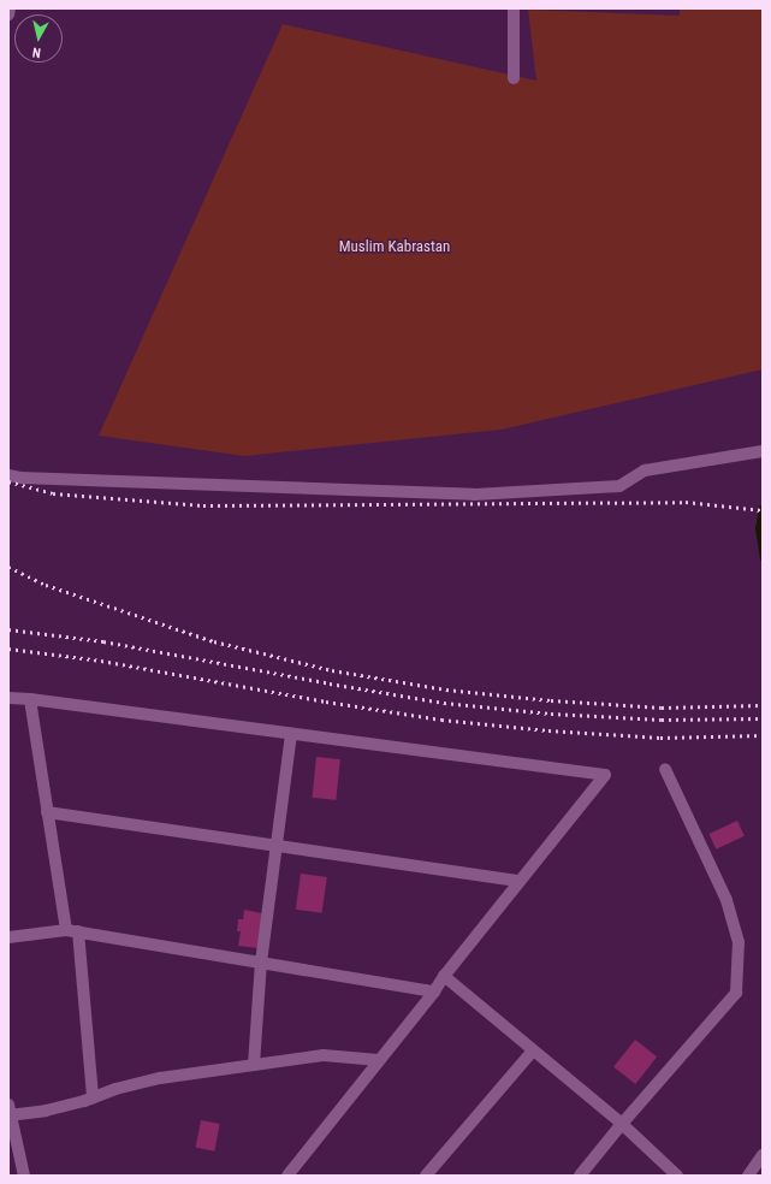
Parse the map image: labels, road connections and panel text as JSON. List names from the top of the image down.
{
  "parks": ["Muslim Kabrastan"],
  "north": "bottom"
}
